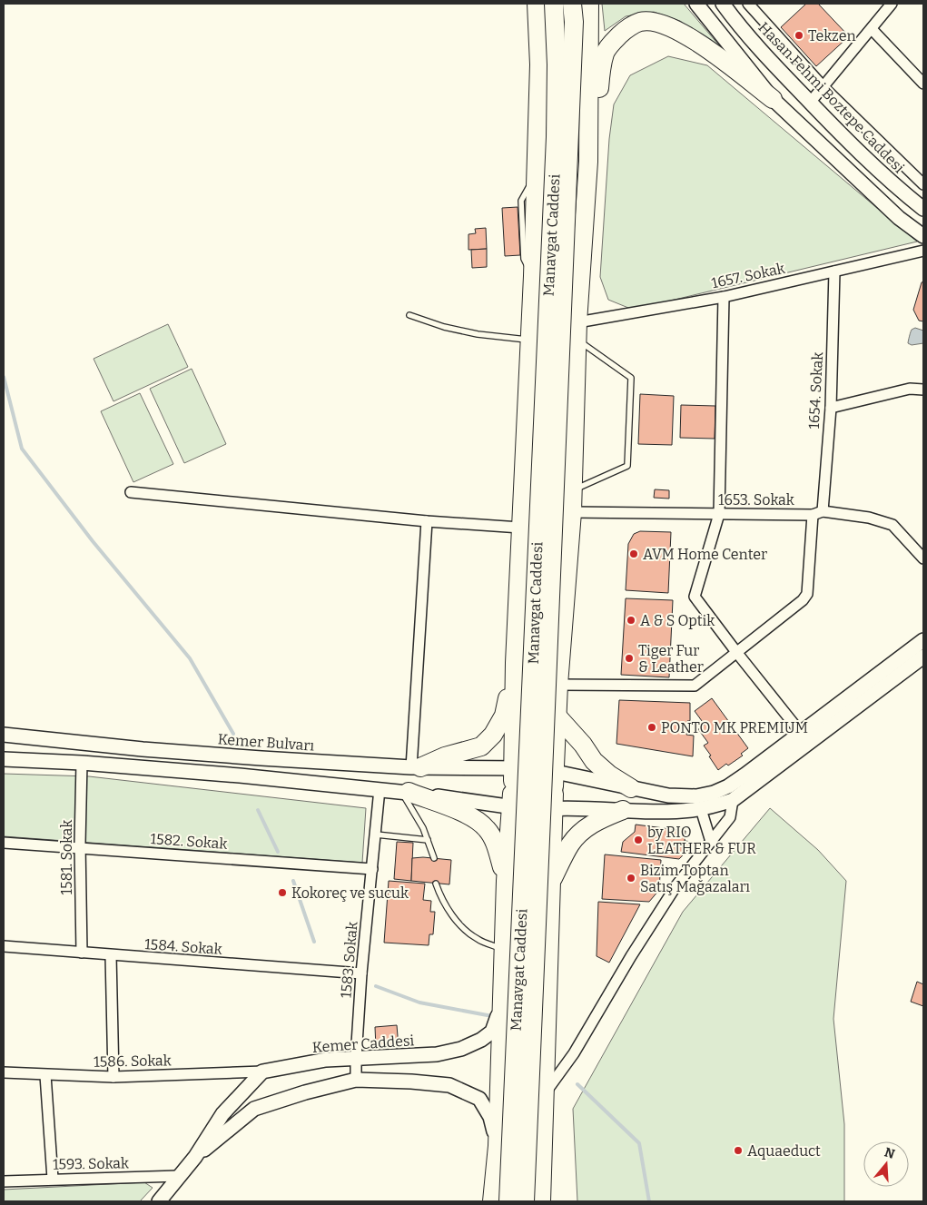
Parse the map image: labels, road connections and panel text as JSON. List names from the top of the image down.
{
  "streets": {
    "highway": ["Manavgat Caddesi"],
    "street": [
      "Hasan Fehmi Boztepe Caddesi",
      "1657. Sokak",
      "1654. Sokak",
      "1653. Sokak",
      "Kemer Bulvarı",
      "1582. Sokak",
      "1581. Sokak",
      "1584. Sokak",
      "1583. Sokak",
      "Kemer Caddesi",
      "1586. Sokak",
      "1593. Sokak"
    ]
  },
  "crossings": [
    ["1657. Sokak", "1654. Sokak"],
    ["1654. Sokak", "1653. Sokak"],
    ["1582. Sokak", "1581. Sokak"],
    ["1582. Sokak", "1583. Sokak"],
    ["1581. Sokak", "1584. Sokak"],
    ["1584. Sokak", "1583. Sokak"],
    ["1583. Sokak", "Kemer Caddesi"],
    ["Kemer Caddesi", "1586. Sokak"]
  ],
  "places": [
    "Tekzen",
    "AVM Home Center",
    "A & S Optik",
    "Tiger Fur & Leather",
    "PONTO MK PREMIUM",
    "by RIO LEATHER & FUR",
    "Bizim Toptan Satış Mağazaları",
    "Kokoreç ve sucuk",
    "Aquaeduct"
  ],
  "north": "top"
}
